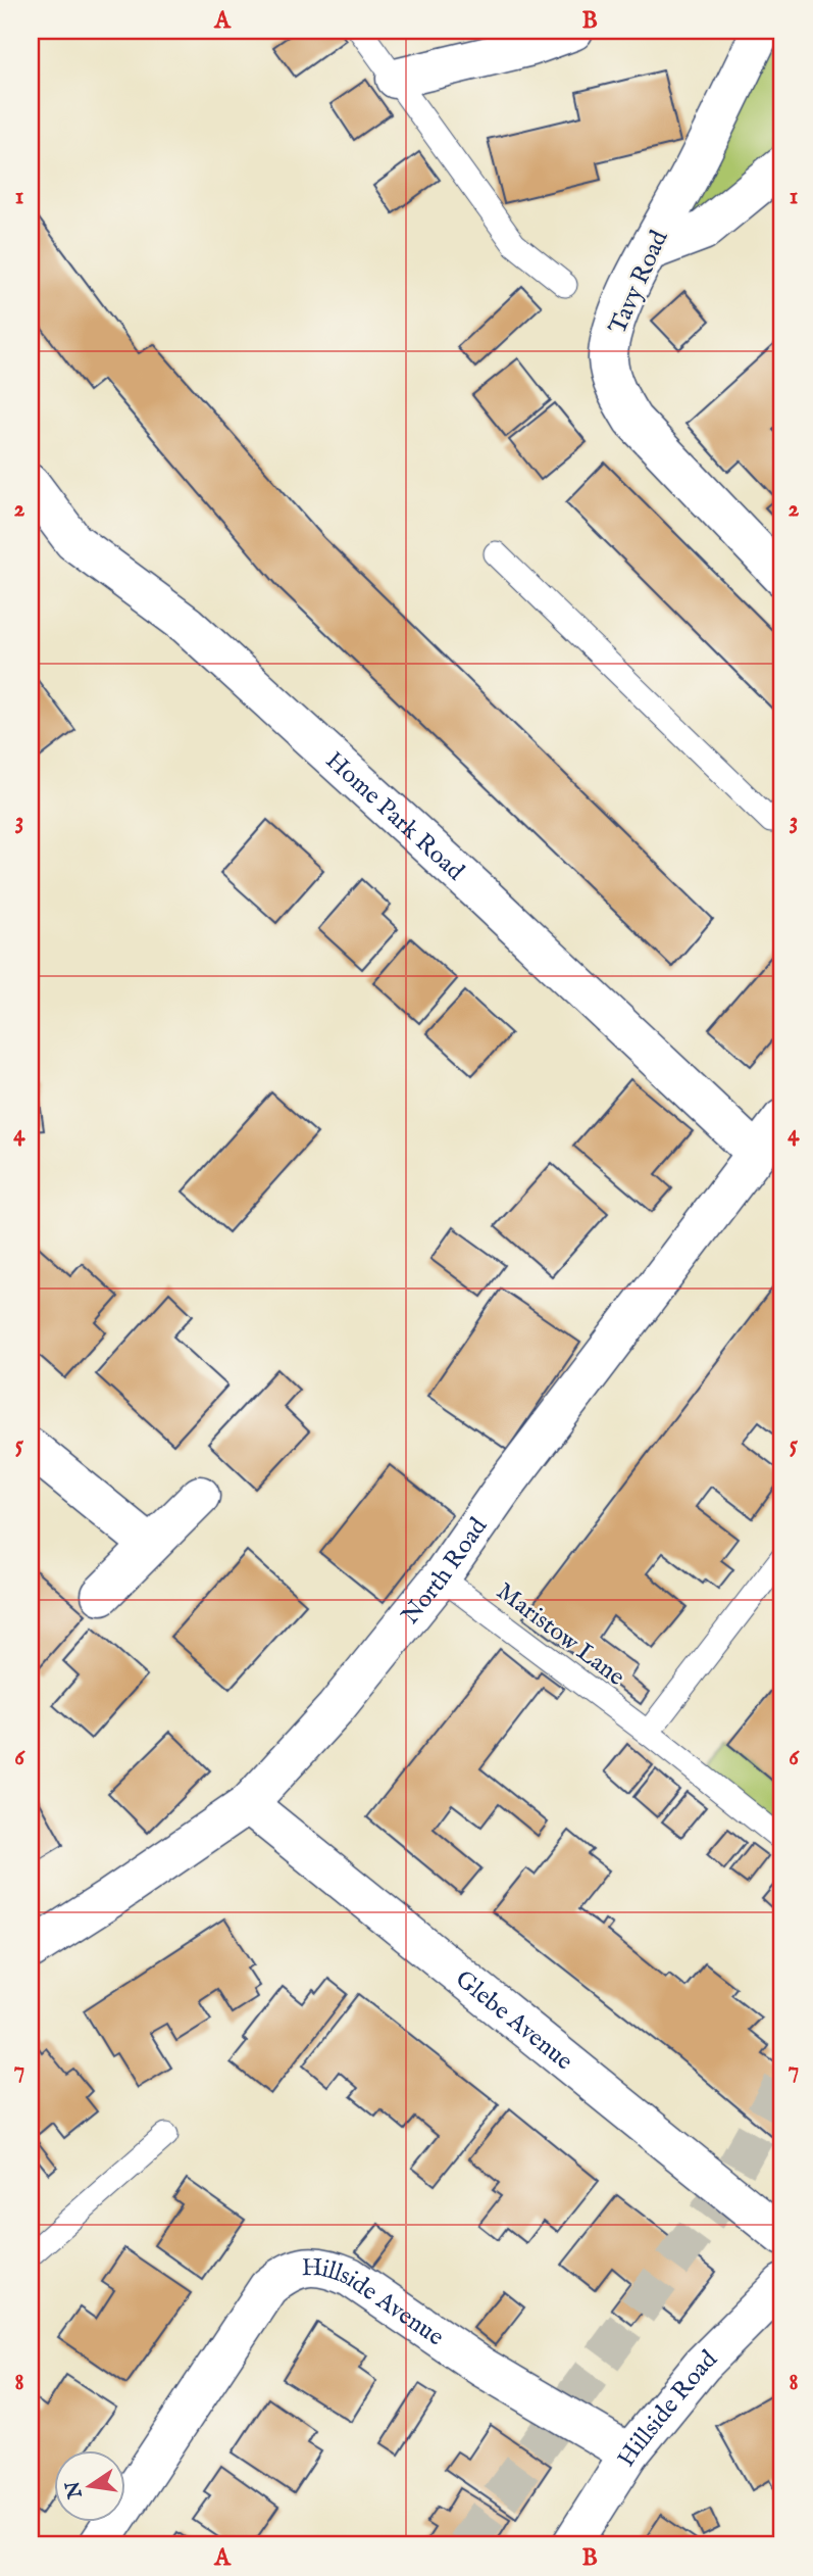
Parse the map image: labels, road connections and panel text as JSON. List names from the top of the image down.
{
  "streets": {
    "street": [
      "Tavy Road",
      "Home Park Road",
      "North Road",
      "Glebe Avenue",
      "Hillside Avenue",
      "Hillside Road"
    ],
    "lane": ["Maristow Lane"]
  },
  "crossings": [
    ["Home Park Road", "North Road"],
    ["North Road", "Maristow Lane"],
    ["North Road", "Glebe Avenue"],
    ["Hillside Avenue", "Hillside Road"]
  ],
  "north": "left",
  "grid": {
    "columns": ["A", "B"],
    "rows": [
      "1",
      "2",
      "3",
      "4",
      "5",
      "6",
      "7",
      "8"
    ]
  }
}
